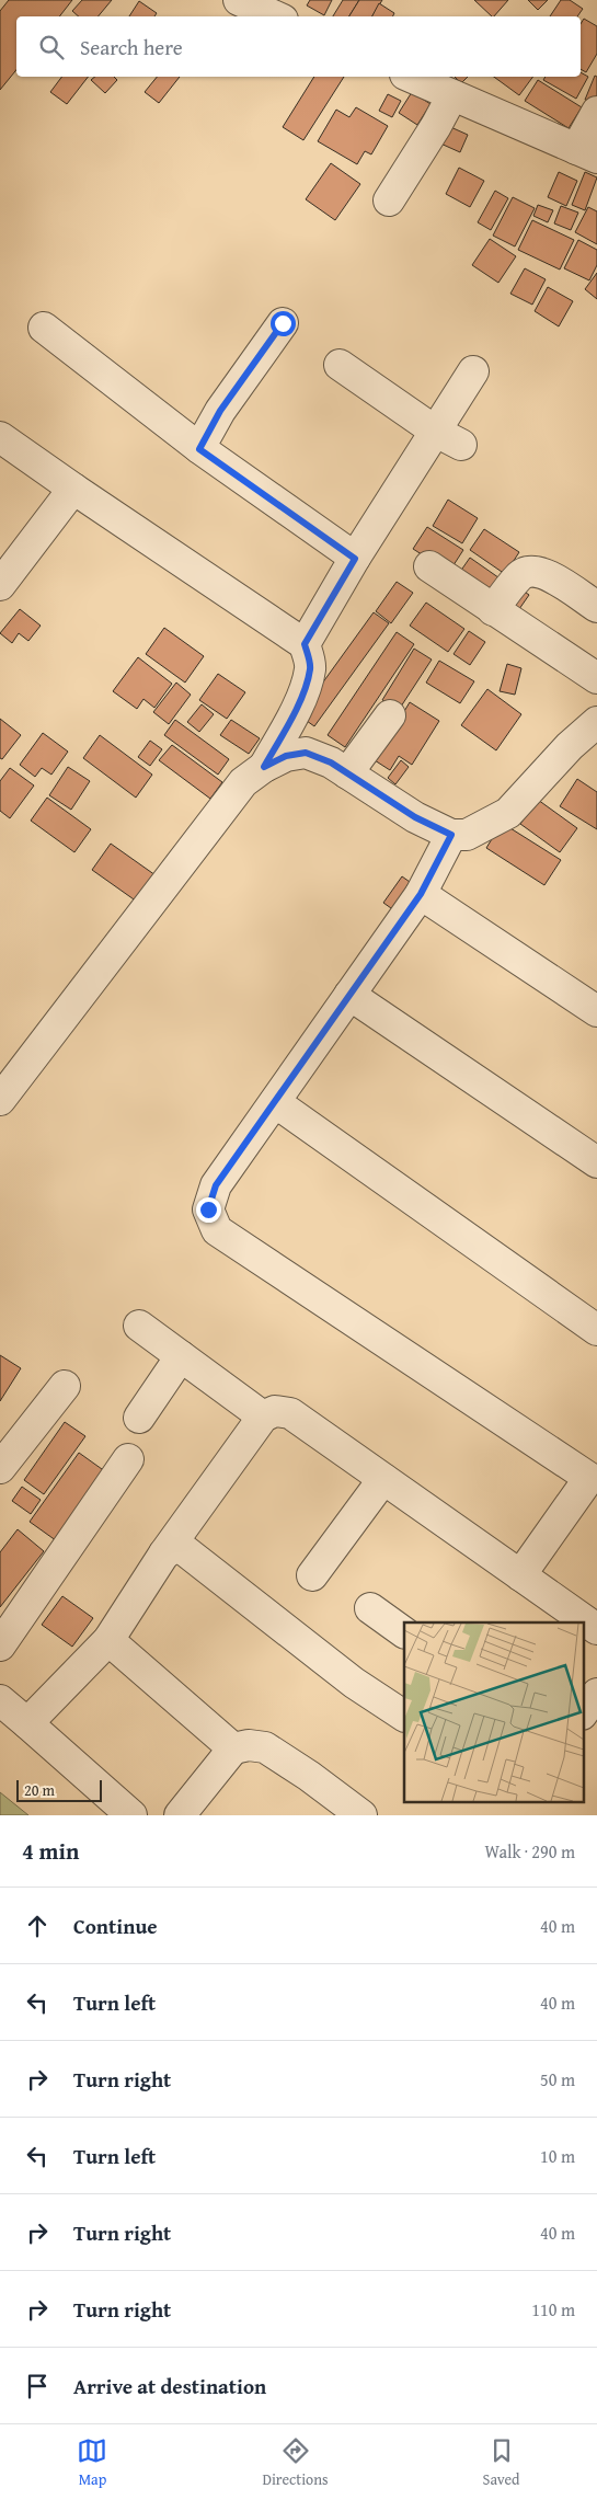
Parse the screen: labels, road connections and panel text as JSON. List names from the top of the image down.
{
  "scale_bar": "20 m",
  "page": {
    "search": "Search here",
    "scale": "20 m",
    "heading": ["4 min", "Walk · 290 m"],
    "list": [
      ["Continue", "40 m"],
      ["Turn left", "40 m"],
      ["Turn right", "50 m"],
      ["Turn left", "10 m"],
      ["Turn right", "40 m"],
      ["Turn right", "110 m"],
      "Arrive at destination"
    ],
    "nav": ["Map", "Directions", "Saved"]
  }
}
